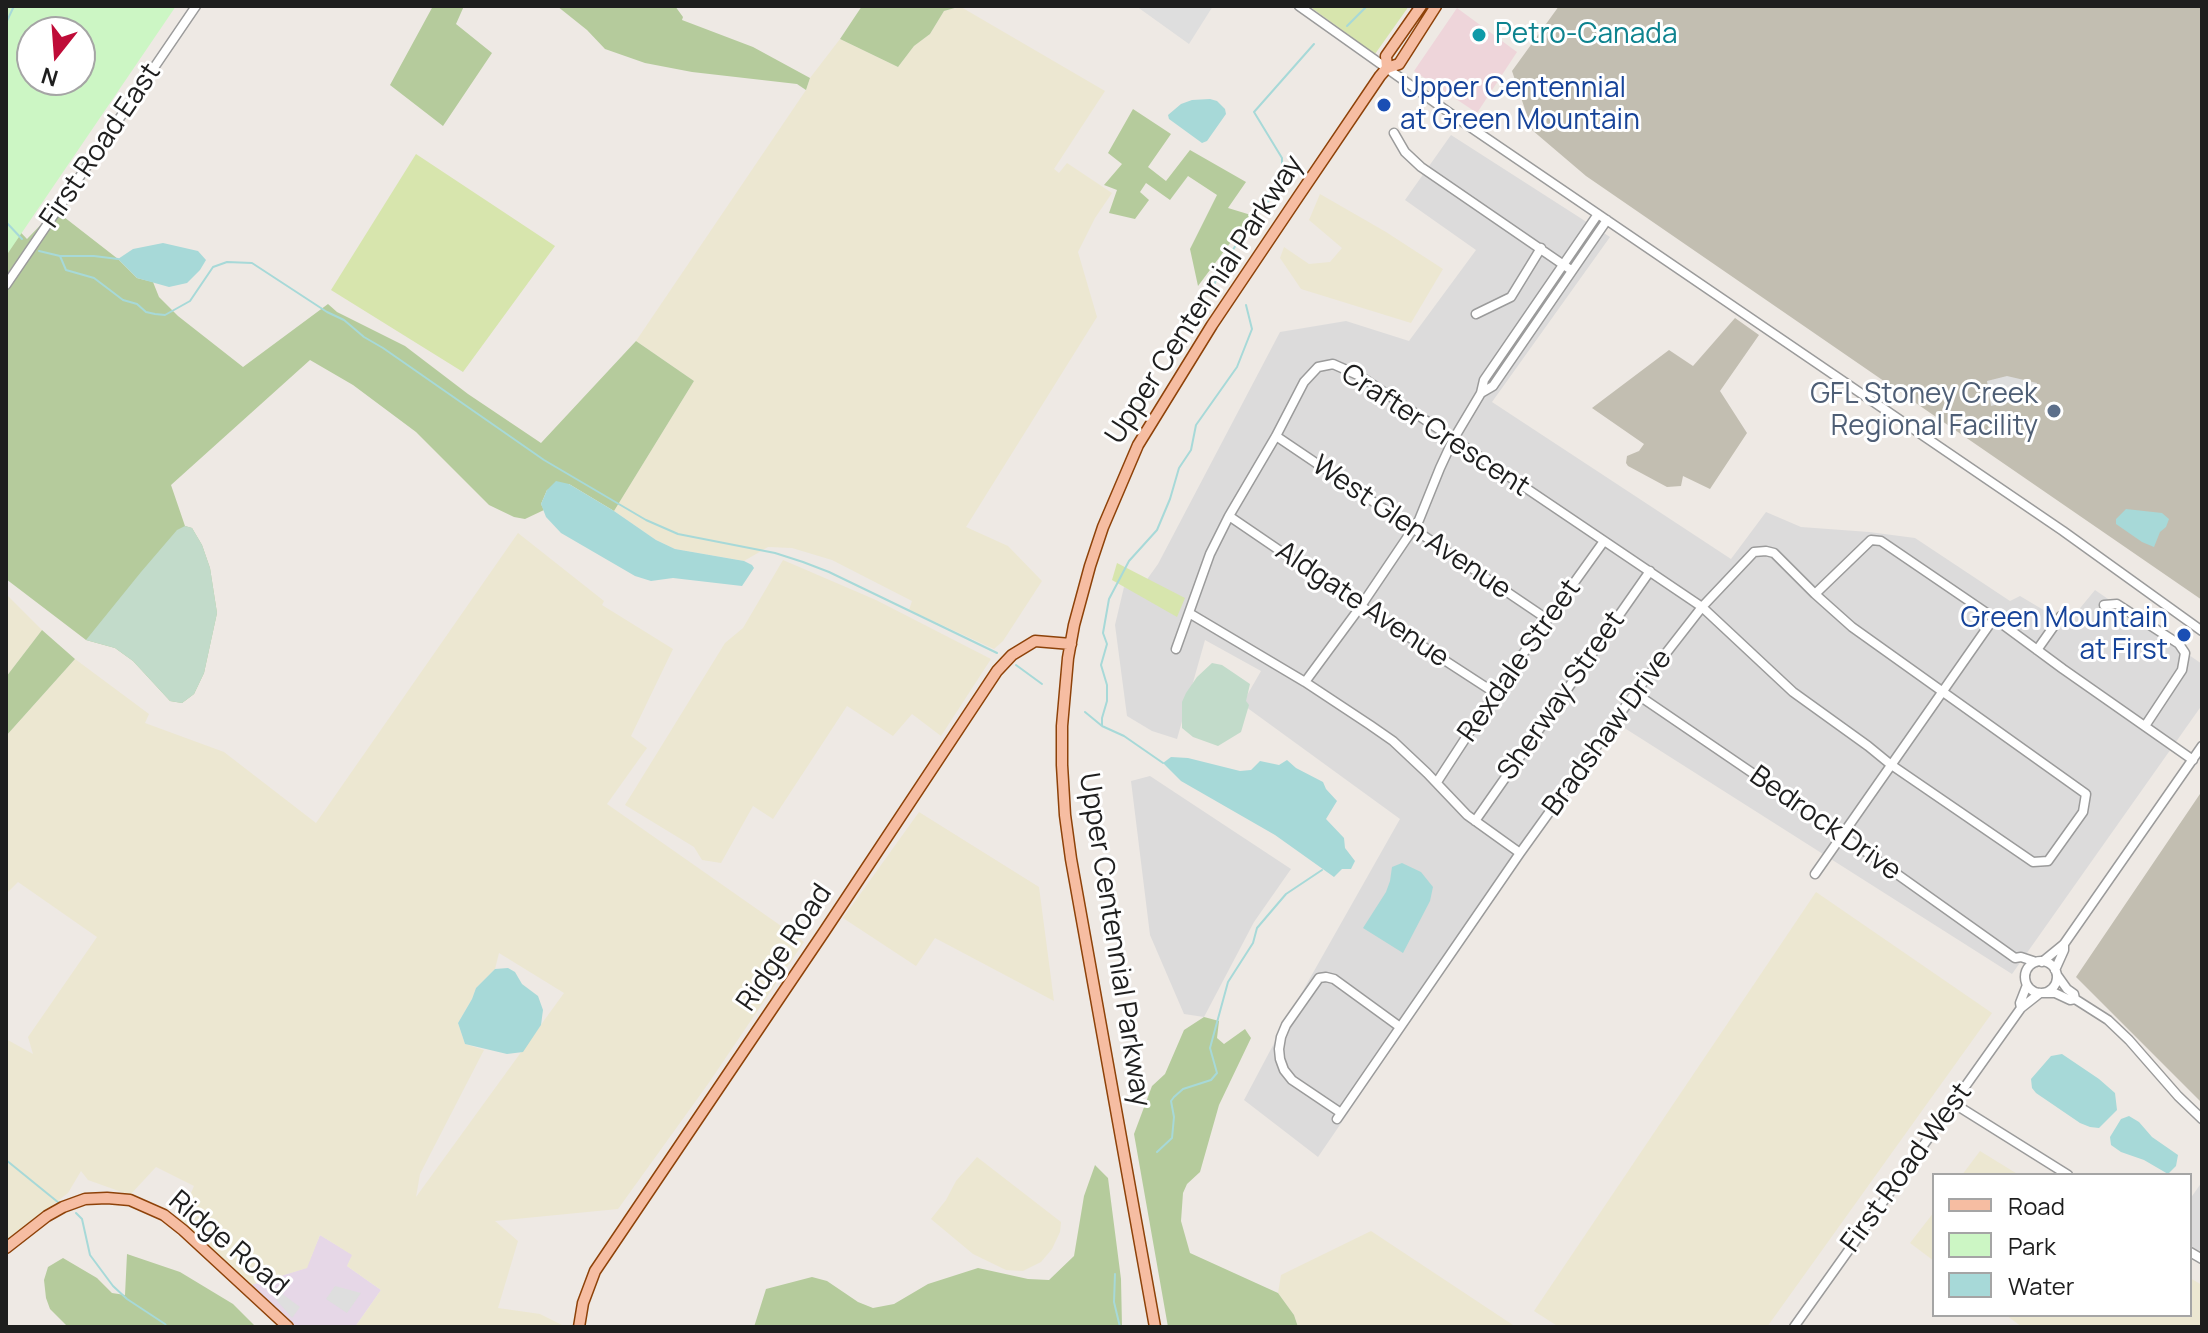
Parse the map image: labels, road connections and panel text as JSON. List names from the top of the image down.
{
  "streets": {
    "main road": ["Upper Centennial Parkway", "Ridge Road"],
    "street": [
      "First Road East",
      "Crafter Crescent",
      "West Glen Avenue",
      "Aldgate Avenue",
      "Rexdale Street",
      "Sherway Street",
      "Bradshaw Drive",
      "Bedrock Drive",
      "First Road West"
    ]
  },
  "crossings": [
    ["Upper Centennial Parkway", "Ridge Road"],
    ["Crafter Crescent", "West Glen Avenue"],
    ["Crafter Crescent", "Aldgate Avenue"],
    ["Crafter Crescent", "Rexdale Street"],
    ["Crafter Crescent", "Sherway Street"],
    ["Crafter Crescent", "Bradshaw Drive"],
    ["West Glen Avenue", "Rexdale Street"],
    ["Aldgate Avenue", "Rexdale Street"],
    ["Bradshaw Drive", "Bedrock Drive"],
    ["Bedrock Drive", "First Road West"]
  ],
  "places": [
    "Petro-Canada",
    "Upper Centennial at Green Mountain",
    "GFL Stoney Creek Regional Facility",
    "Green Mountain at First"
  ],
  "legend": ["Road", "Park", "Water"],
  "north": "bottom"
}
